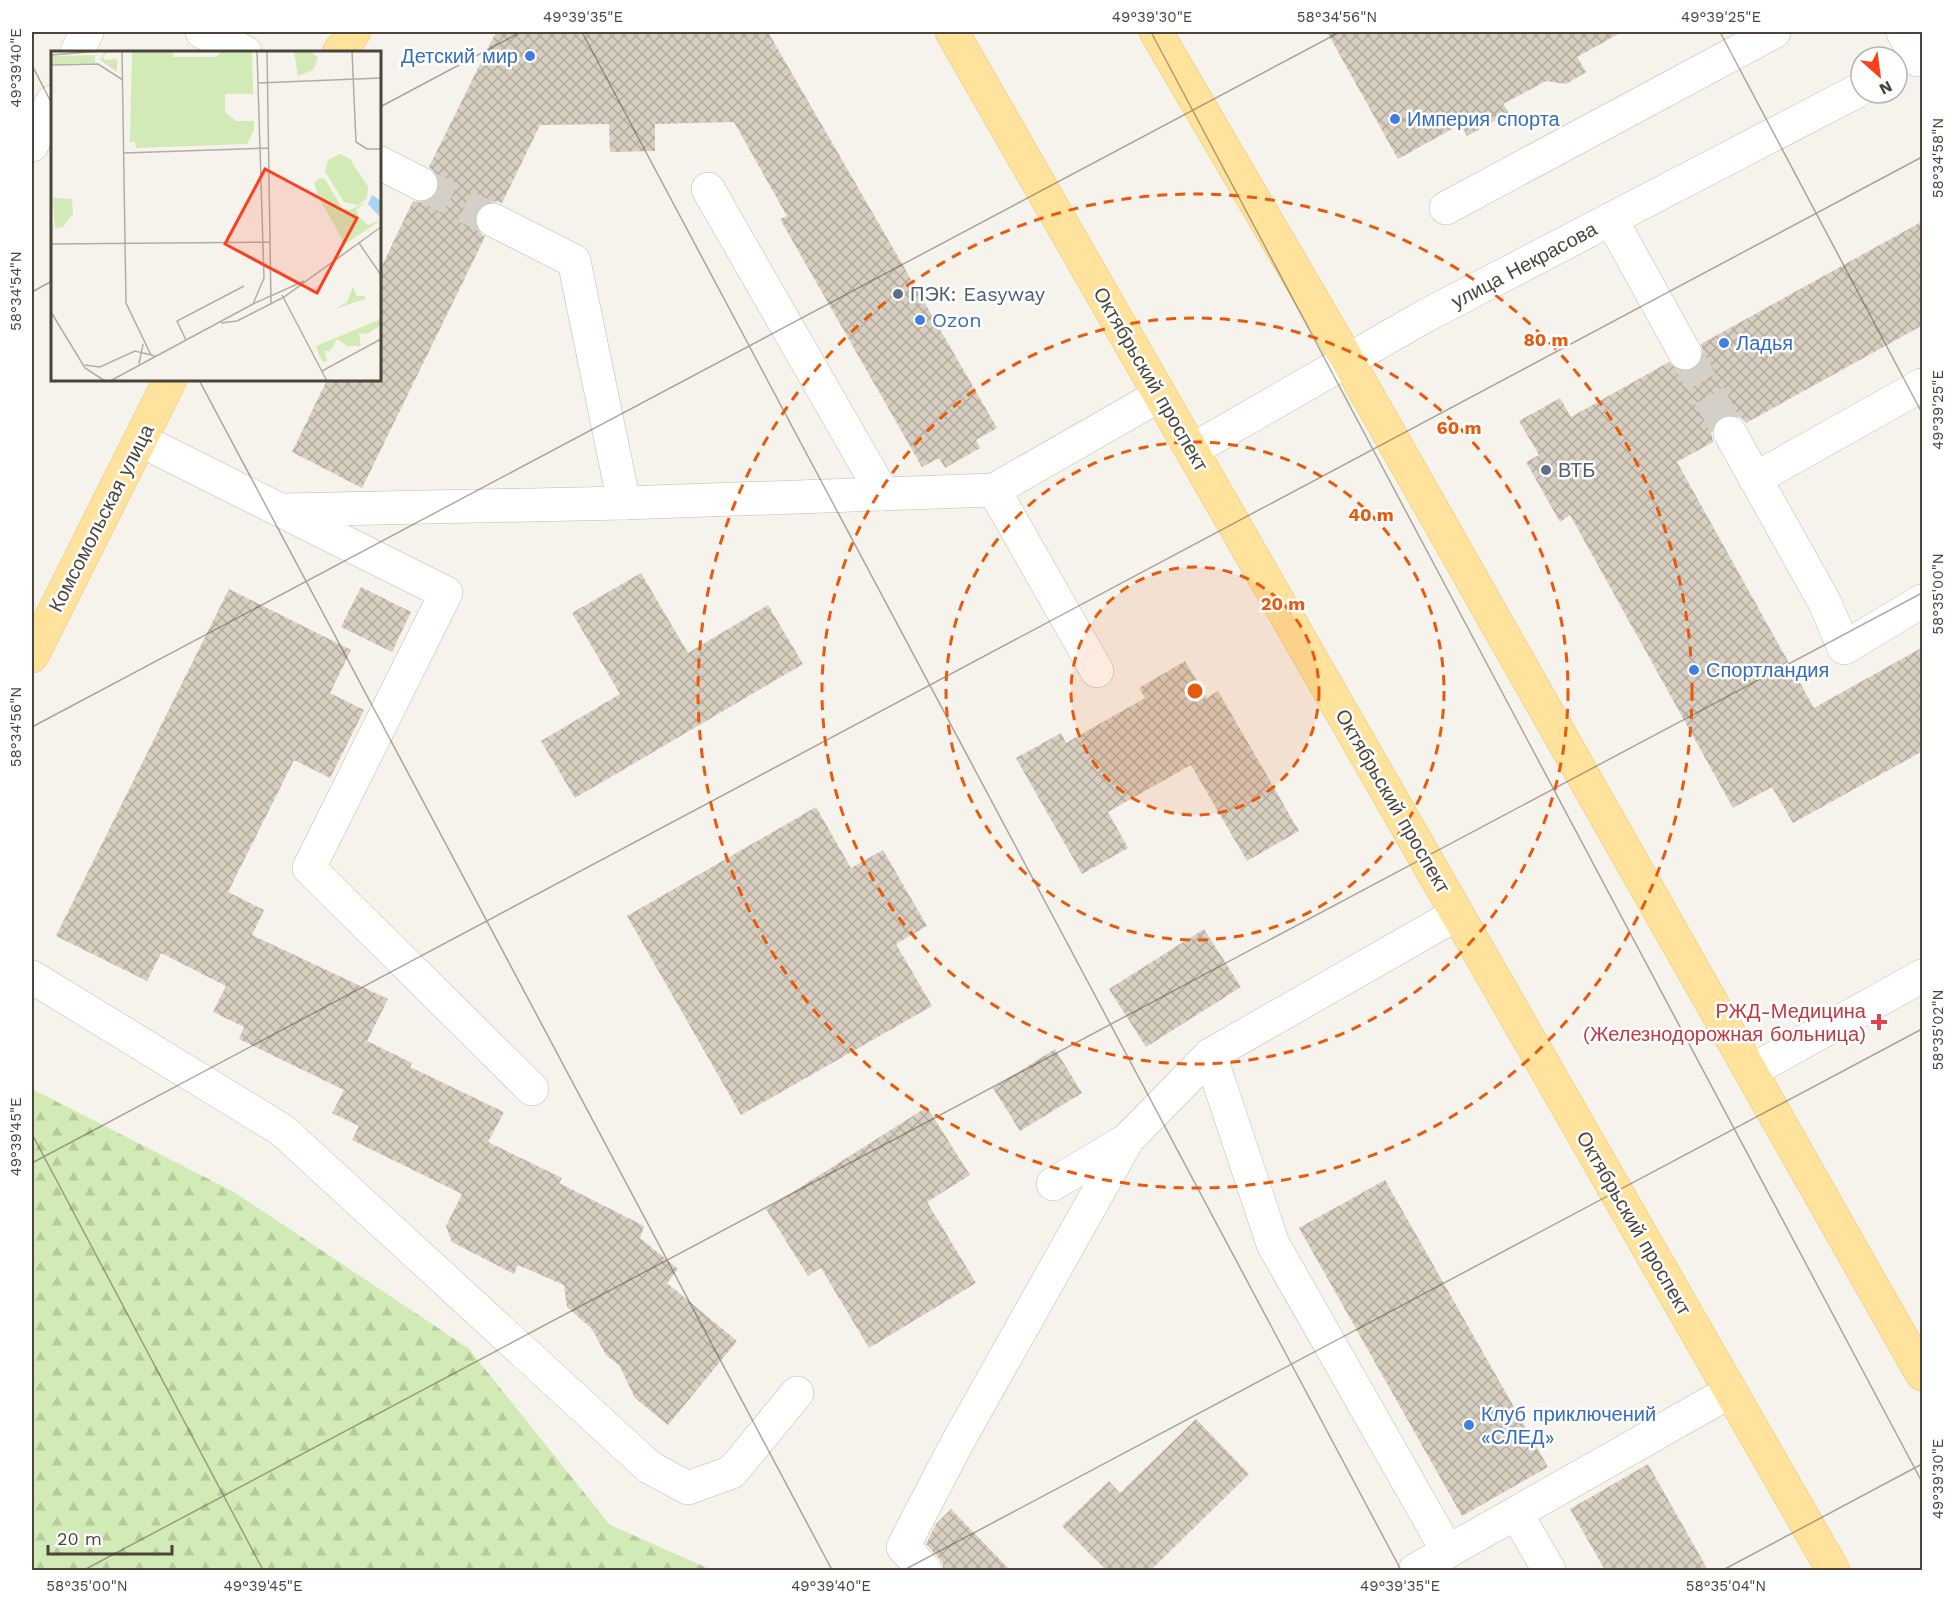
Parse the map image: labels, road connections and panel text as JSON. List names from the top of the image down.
{
  "streets": {
    "main road": ["Октябрьский проспект", "Комсомольская улица"],
    "street": ["улица Некрасова"]
  },
  "crossings": [
    ["улица Некрасова", "Октябрьский проспект"]
  ],
  "places": {
    "other": [
      "Детский мир",
      "Империя спорта",
      "ПЭК: Easyway",
      "Ozon",
      "Ладья",
      "ВТБ",
      "Спортландия",
      "Клуб приключений «СЛЕД»"
    ],
    "health": ["РЖД-Медицина (Железнодорожная больница)"]
  },
  "scale_bar": "20 m",
  "north": "bottom right",
  "coordinates": [
    "49°39'35\"E",
    "49°39'30\"E",
    "58°34'56\"N",
    "49°39'25\"E",
    "49°39'40\"E",
    "58°34'58\"N",
    "58°34'54\"N",
    "58°35'00\"N",
    "58°35'02\"N",
    "49°39'45\"E",
    "58°35'04\"N"
  ],
  "rings": [
    "80 m",
    "60 m",
    "40 m",
    "20 m"
  ]
}
